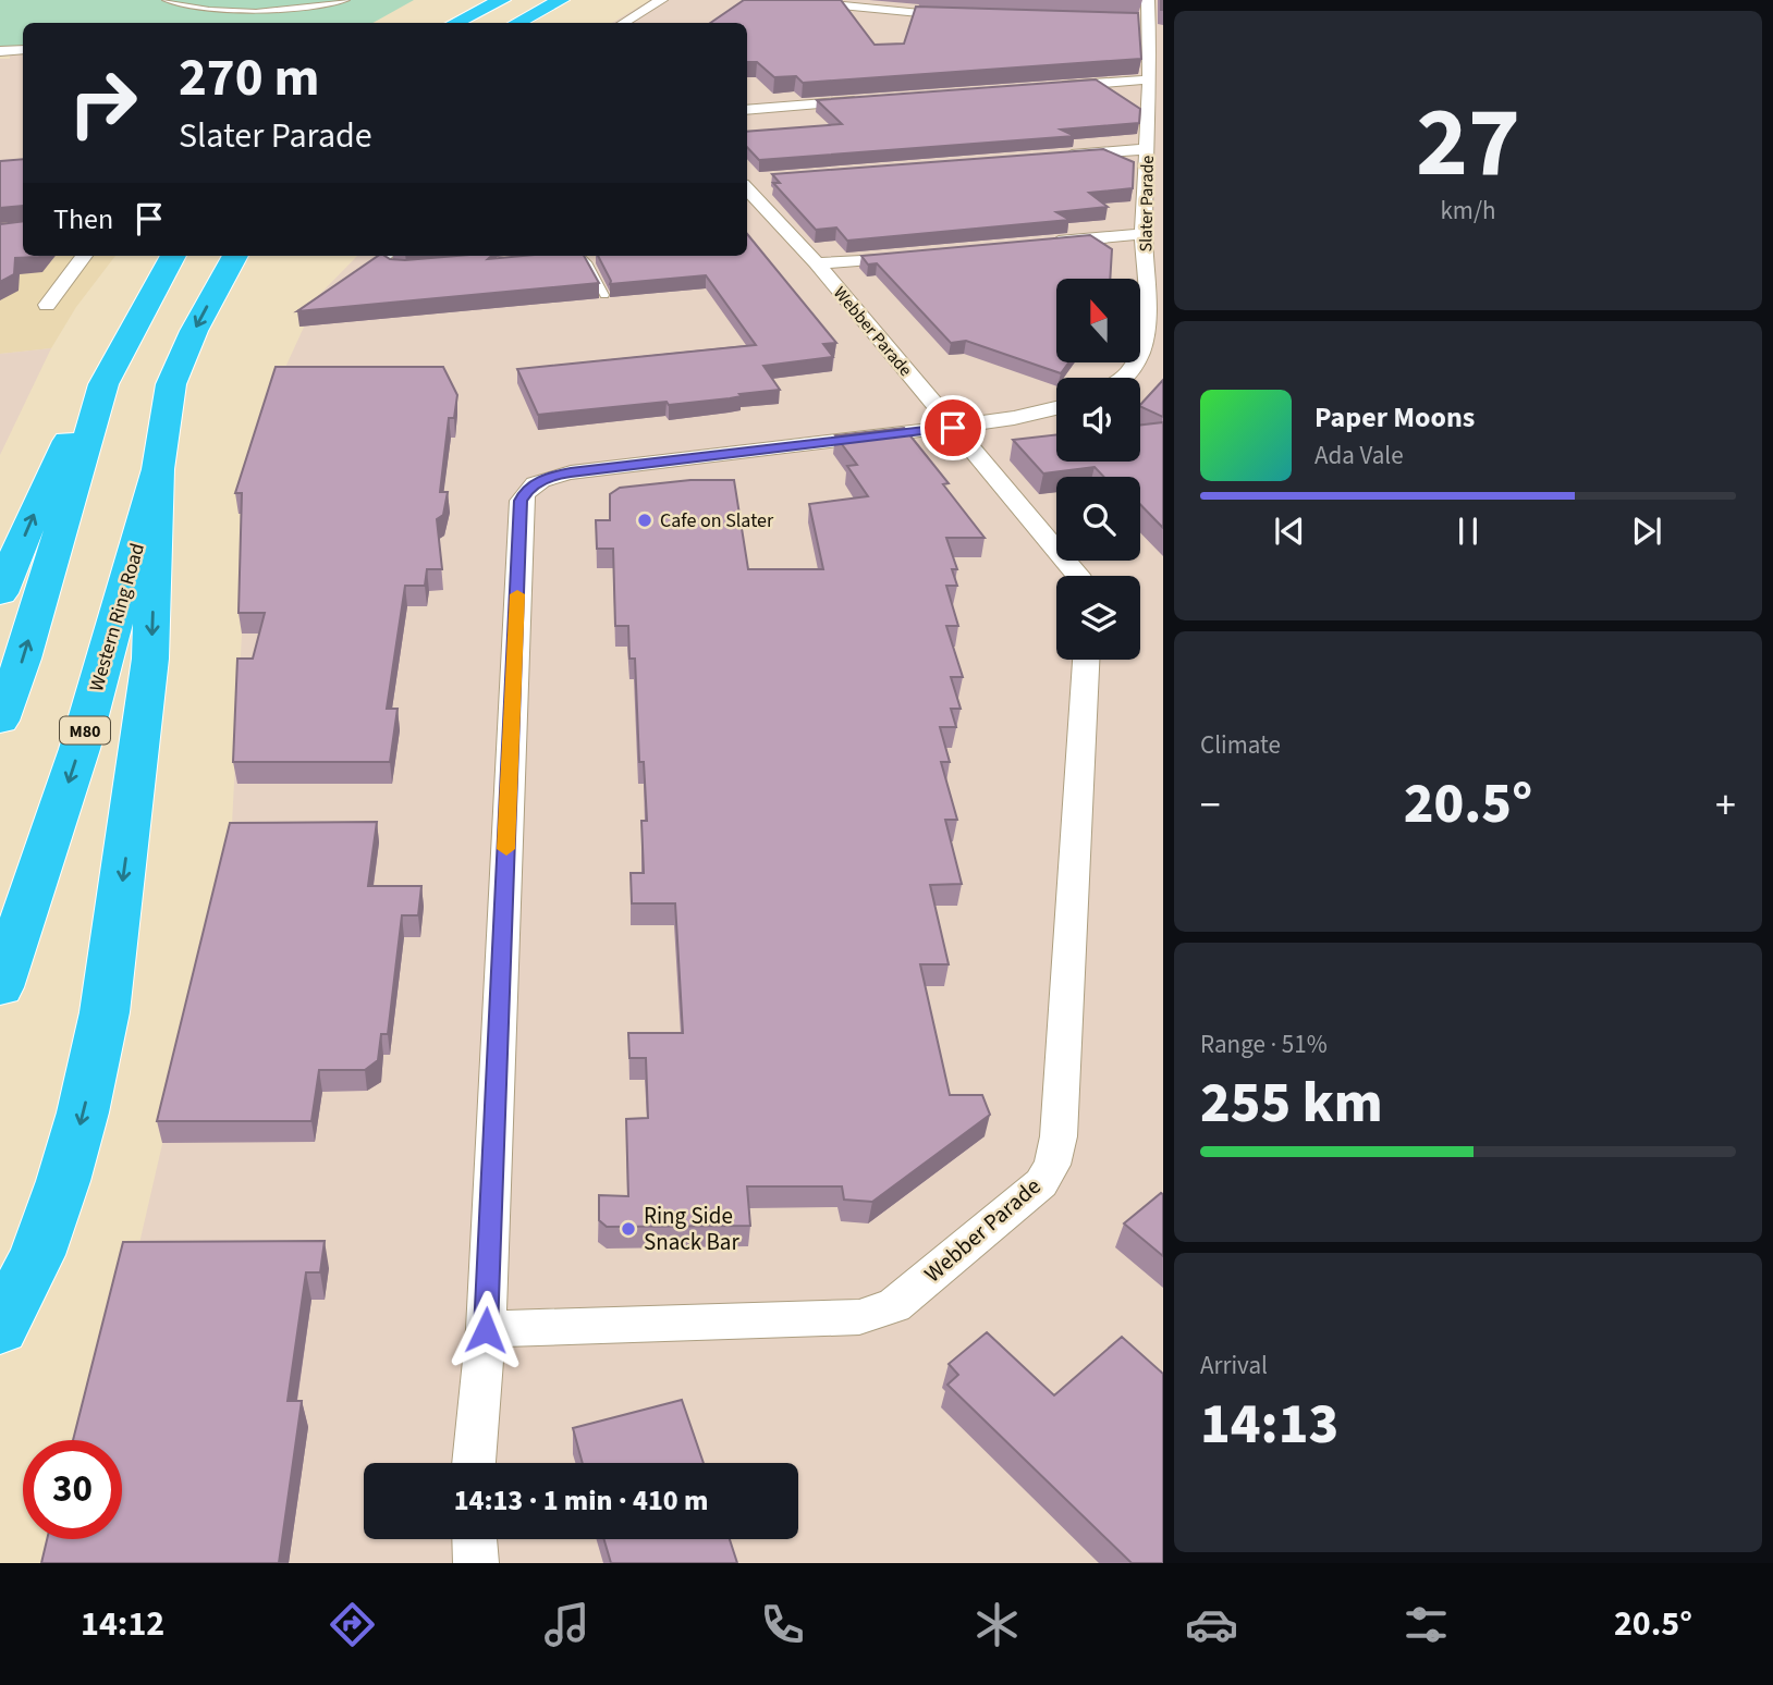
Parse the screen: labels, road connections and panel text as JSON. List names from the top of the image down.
{
  "streets": {
    "highway": ["Western Ring Road", "M80"],
    "street": ["Slater Parade", "Webber Parade"]
  },
  "places": ["Cafe on Slater", "Ring Side Snack Bar"],
  "north": "top",
  "page": {
    "tile": [
      ["27", "km/h"],
      "Climate",
      ["Range · 51%", "255 km"],
      ["Arrival", "14:13"]
    ],
    "turn": ["270 m", "Slater Parade"],
    "then": "Then",
    "song": ["Paper Moons", "Ada Vale"],
    "heat": ["−", "20.5°", "+"],
    "limit": "30",
    "trip": "14:13 · 1 min · 410 m",
    "tabs": ["14:12", "20.5°"]
  }
}
